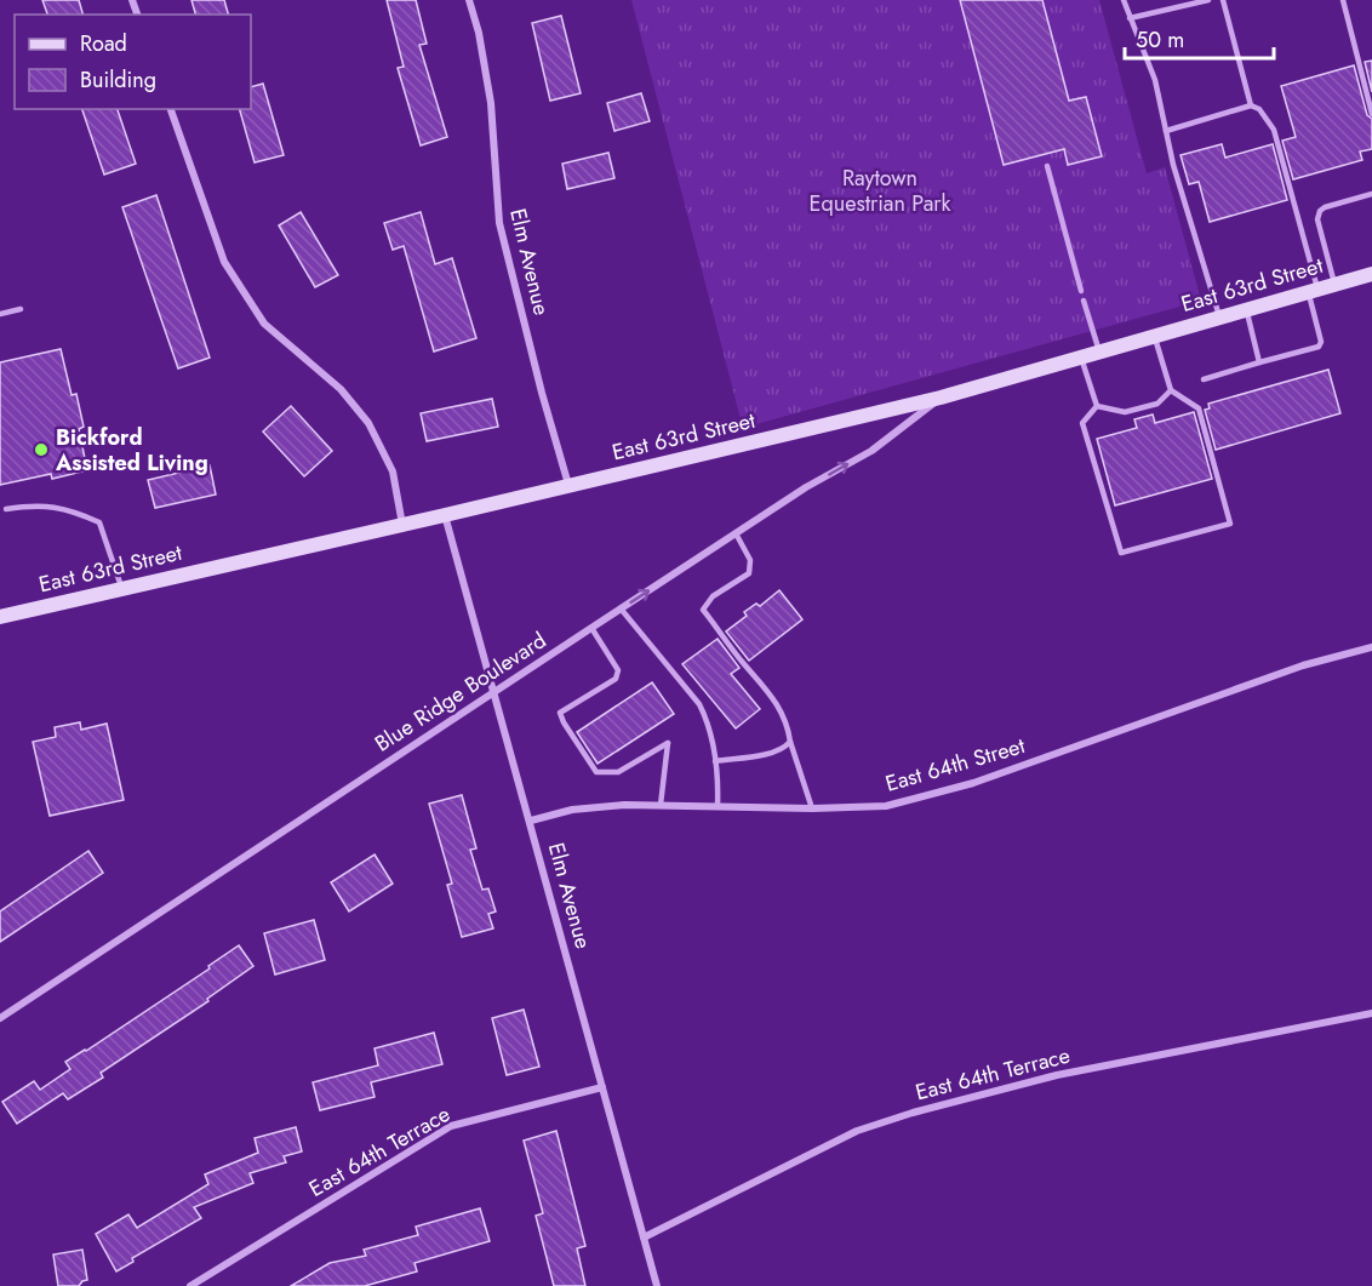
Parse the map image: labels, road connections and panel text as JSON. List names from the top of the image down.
{
  "streets": {
    "main road": ["East 63rd Street"],
    "street": [
      "Elm Avenue",
      "Blue Ridge Boulevard",
      "East 64th Street",
      "East 64th Terrace"
    ]
  },
  "crossings": [
    ["Elm Avenue", "East 63rd Street"],
    ["Elm Avenue", "Blue Ridge Boulevard"],
    ["Elm Avenue", "East 64th Street"],
    ["Elm Avenue", "East 64th Terrace"],
    ["East 63rd Street", "Blue Ridge Boulevard"]
  ],
  "parks": ["Raytown Equestrian Park"],
  "places": ["Bickford Assisted Living"],
  "legend": ["Road", "Building"],
  "scale_bar": "50 m"
}
